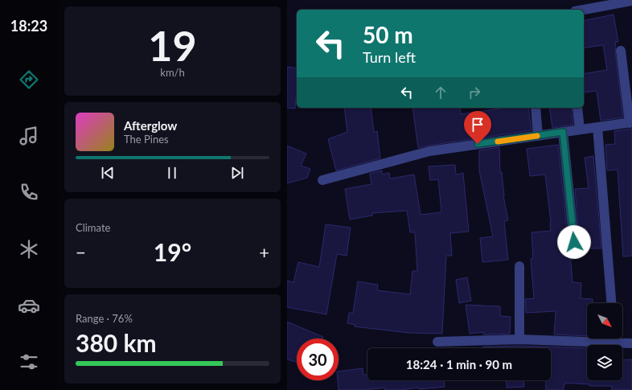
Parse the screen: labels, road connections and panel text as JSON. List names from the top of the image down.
{
  "north": "bottom right",
  "page": {
    "tabs": "18:23",
    "tile": [
      ["19", "km/h"],
      "Climate",
      ["Range · 76%", "380 km"]
    ],
    "turn": ["50 m", "Turn left"],
    "song": ["Afterglow", "The Pines"],
    "heat": ["−", "19°", "+"],
    "limit": "30",
    "trip": "18:24 · 1 min · 90 m"
  }
}
